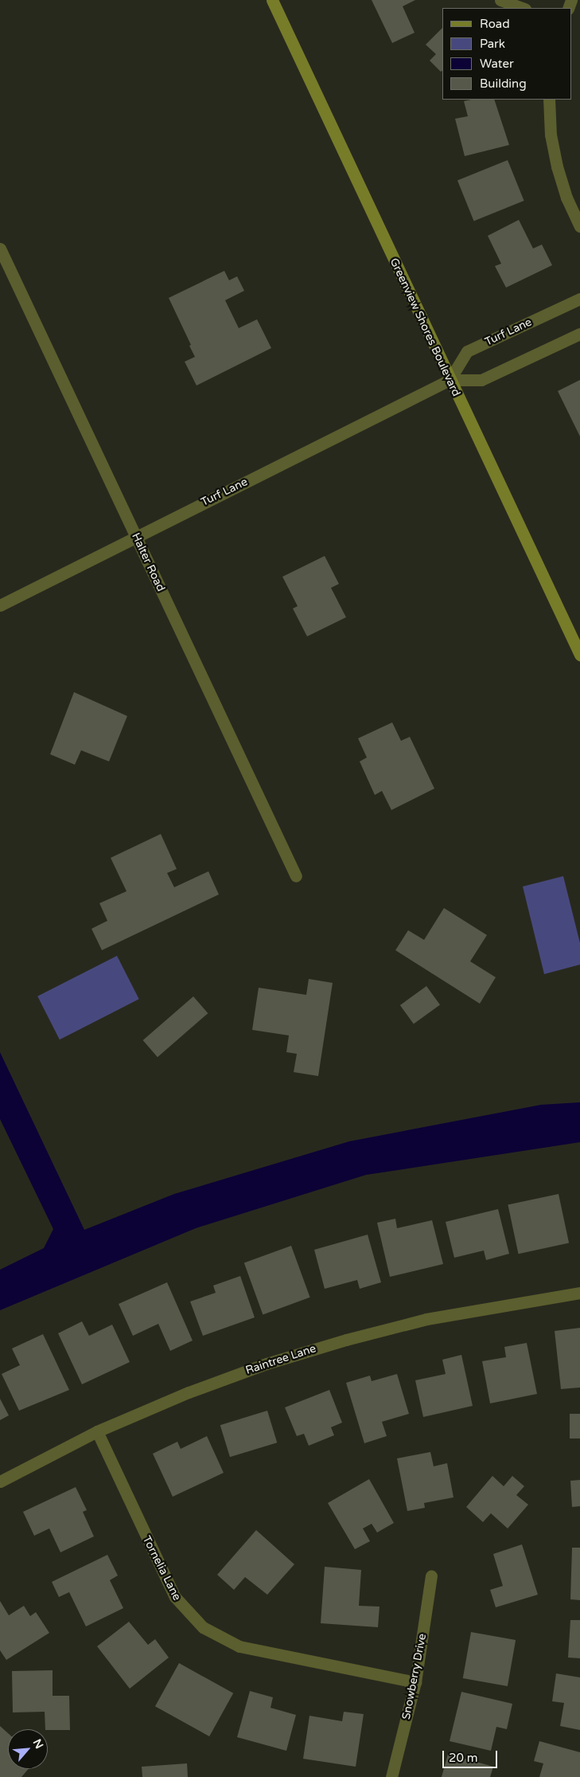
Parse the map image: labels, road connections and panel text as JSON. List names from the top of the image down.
{
  "streets": {
    "street": [
      "Greenview Shores Boulevard",
      "Turf Lane",
      "Halter Road",
      "Raintree Lane",
      "Tornelia Lane",
      "Snowberry Drive"
    ]
  },
  "crossings": [
    ["Greenview Shores Boulevard", "Turf Lane"],
    ["Turf Lane", "Halter Road"],
    ["Raintree Lane", "Tornelia Lane"],
    ["Tornelia Lane", "Snowberry Drive"]
  ],
  "legend": [
    "Road",
    "Park",
    "Water",
    "Building"
  ],
  "scale_bar": "20 m",
  "north": "top right"
}
